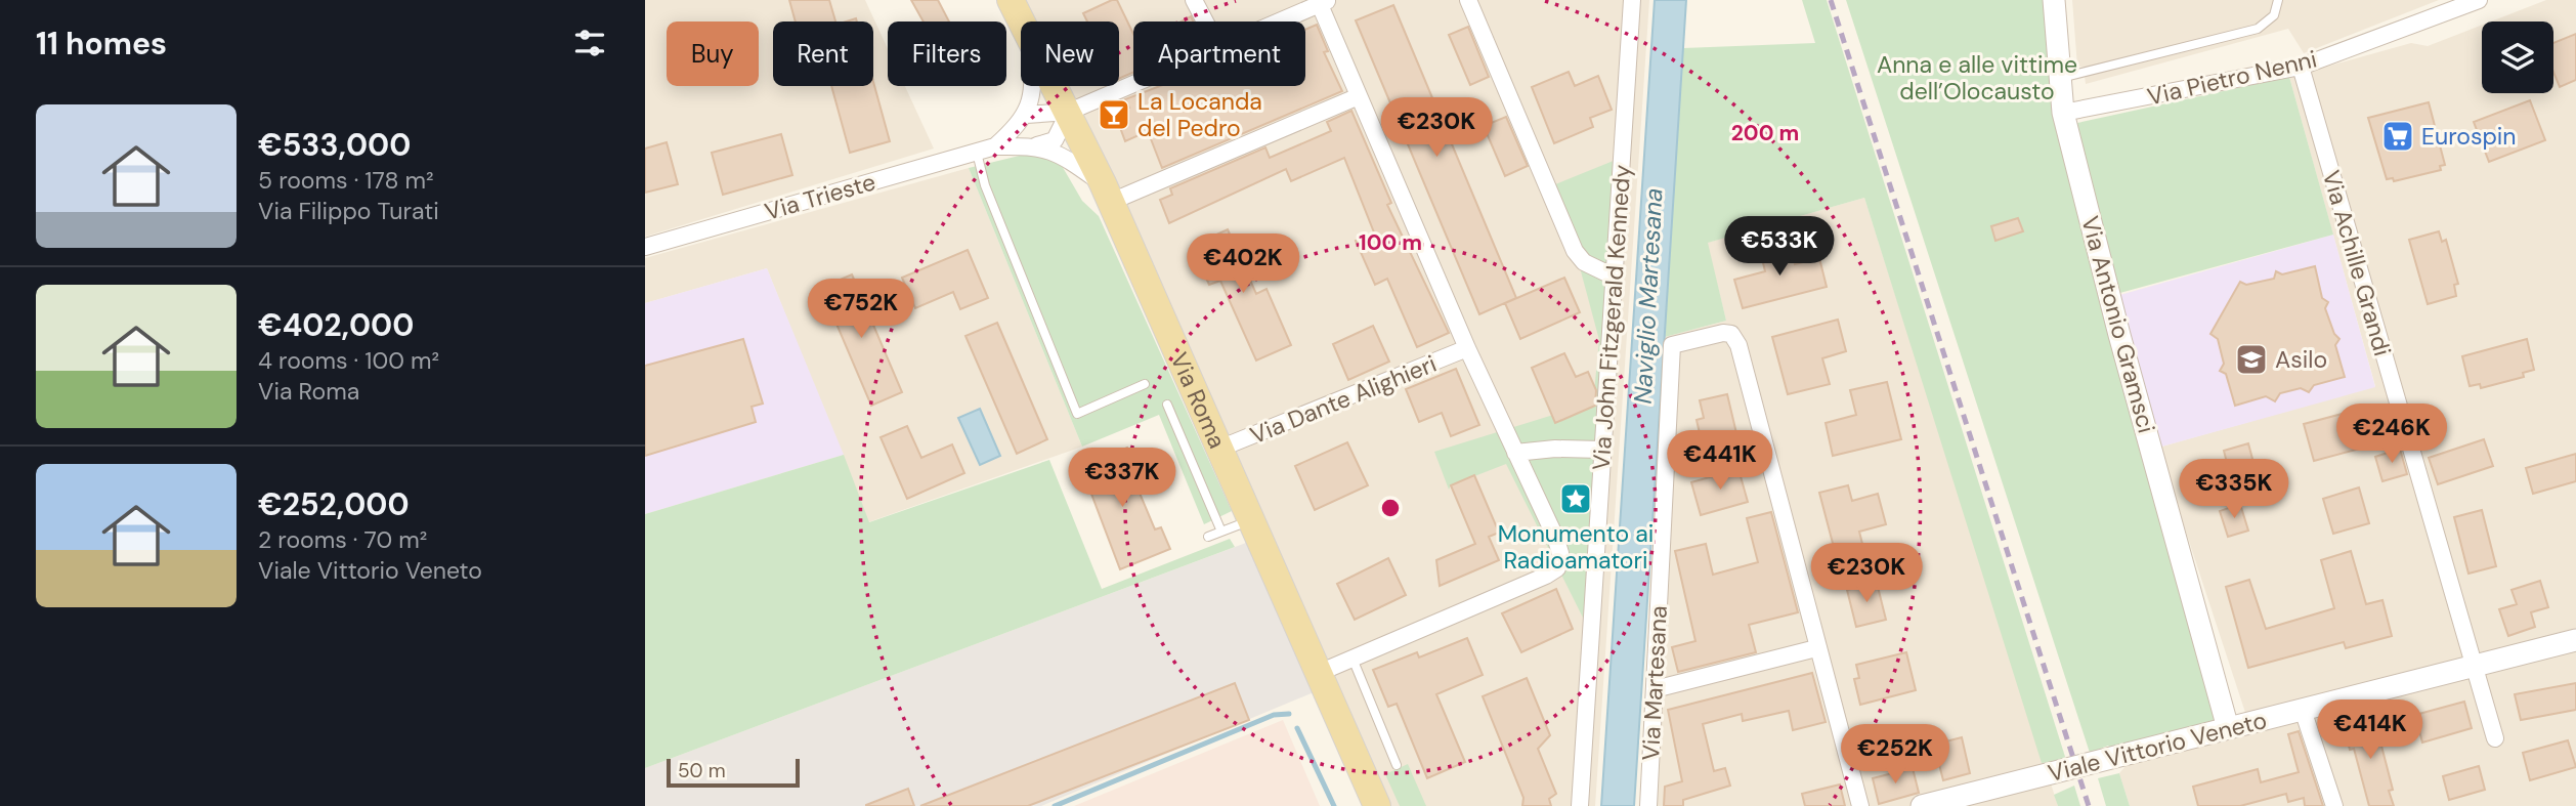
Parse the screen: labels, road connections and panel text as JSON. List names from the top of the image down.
{
  "streets": {
    "main road": ["Via Roma"],
    "street": [
      "Via Pietro Nenni",
      "Via Trieste",
      "Via Achille Grandi",
      "Via John Fitzgerald Kennedy",
      "Via Antonio Gramsci",
      "Via Dante Alighieri",
      "Via Martesana",
      "Viale Vittorio Veneto"
    ]
  },
  "crossings": [
    ["Via Pietro Nenni", "Via Achille Grandi"],
    ["Via Pietro Nenni", "Via Antonio Gramsci"],
    ["Via Trieste", "Via Roma"],
    ["Via Achille Grandi", "Viale Vittorio Veneto"],
    ["Via Antonio Gramsci", "Viale Vittorio Veneto"],
    ["Via Dante Alighieri", "Via Roma"]
  ],
  "water": ["Naviglio Martesana"],
  "parks": ["Anna e alle vittime dell’Olocausto"],
  "places": {
    "bar": ["La Locanda del Pedro"],
    "supermarket": ["Eurospin"],
    "school or university": ["Asilo"],
    "place": ["Monumento ai Radioamatori"]
  },
  "scale_bar": "50 m",
  "page": {
    "heading": "11 homes",
    "chip": [
      "Buy",
      "Rent",
      "Filters",
      "New",
      "Apartment"
    ],
    "list": [
      {
        "name": "€533,000",
        "note": "5 rooms · 178 m² · Via Filippo Turati"
      },
      {
        "name": "€402,000",
        "note": "4 rooms · 100 m² · Via Roma"
      },
      {
        "name": "€252,000",
        "note": "2 rooms · 70 m² · Viale Vittorio Veneto"
      }
    ],
    "price": [
      "€230K",
      "€533K",
      "€402K",
      "€752K",
      "€246K",
      "€441K",
      "€337K",
      "€335K",
      "€230K",
      "€414K",
      "€252K"
    ],
    "scale": "50 m"
  },
  "rings": ["200 m", "100 m"]
}
